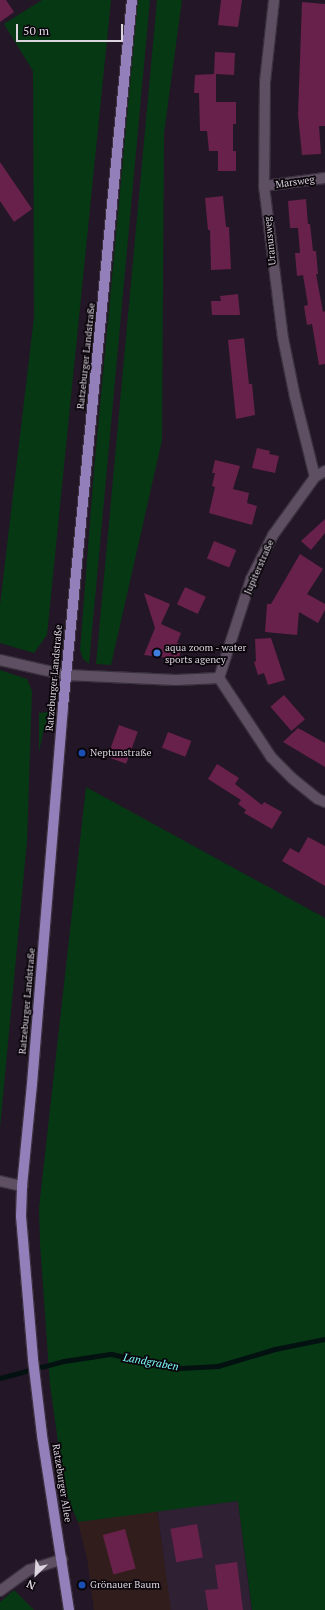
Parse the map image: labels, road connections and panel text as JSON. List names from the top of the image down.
{
  "streets": {
    "main road": ["Ratzeburger Landstraße", "Ratzeburger Allee"],
    "street": ["Marsweg", "Uranusweg", "Jupiterstraße"]
  },
  "crossings": [
    ["Marsweg", "Uranusweg"],
    ["Uranusweg", "Jupiterstraße"],
    ["Ratzeburger Landstraße", "Ratzeburger Allee"]
  ],
  "water": ["Landgraben"],
  "places": ["aqua zoom - water sports agency", "Neptunstraße", "Grönauer Baum"],
  "scale_bar": "50 m",
  "north": "bottom left"
}
